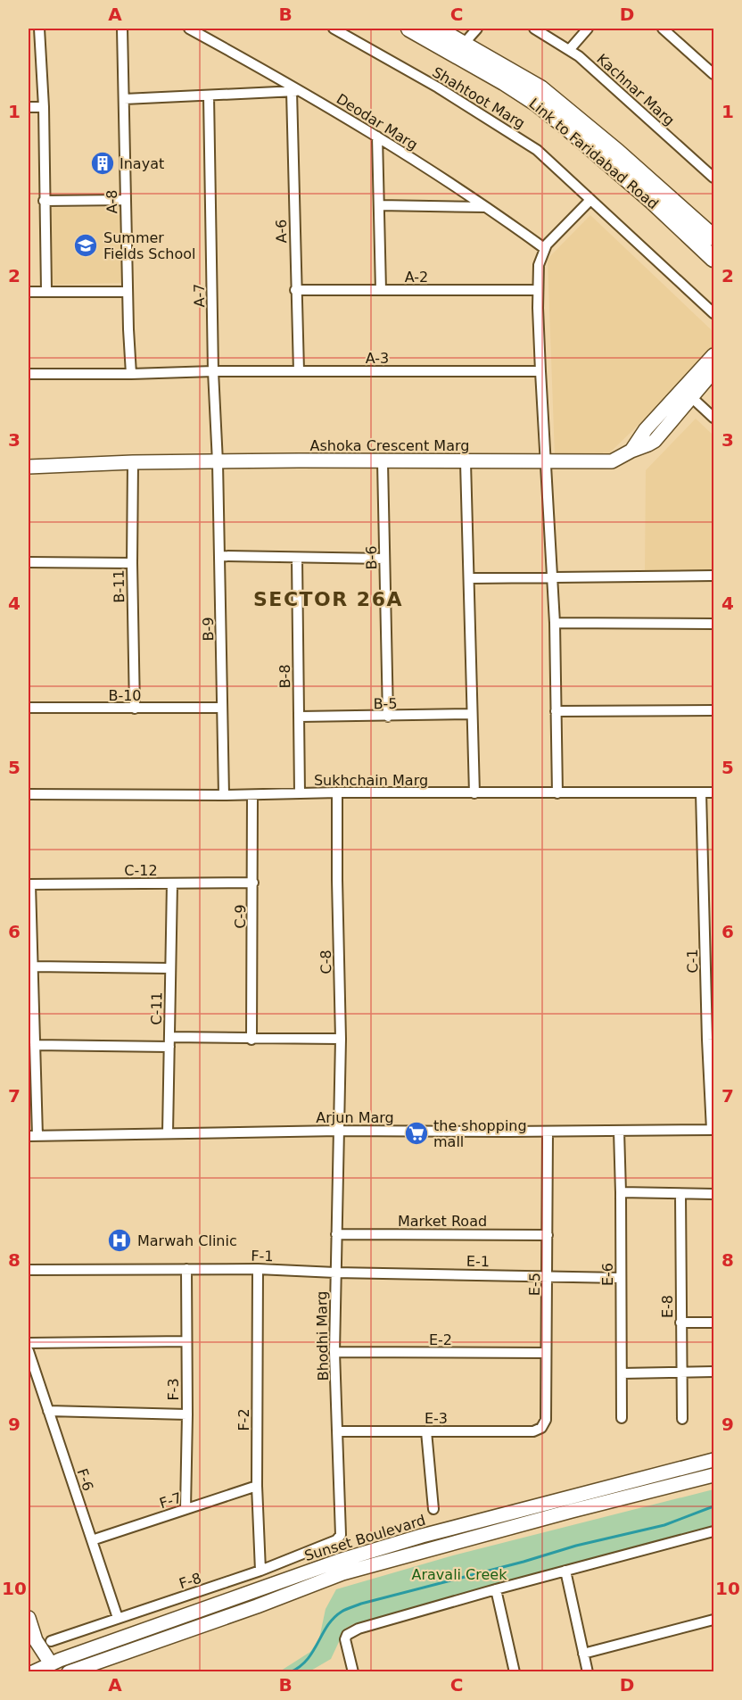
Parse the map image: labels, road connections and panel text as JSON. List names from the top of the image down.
{
  "streets": {
    "main road": ["Link to Faridabad Road", "Ashoka Crescent Marg", "Sunset Boulevard"],
    "street": [
      "Kachnar Marg",
      "Shahtoot Marg",
      "Deodar Marg",
      "A-8",
      "A-6",
      "A-2",
      "A-7",
      "A-3",
      "B-6",
      "B-11",
      "B-9",
      "B-8",
      "B-10",
      "B-5",
      "Sukhchain Marg",
      "C-12",
      "C-9",
      "C-1",
      "C-8",
      "C-11",
      "Arjun Marg",
      "Market Road",
      "F-1",
      "E-1",
      "E-6",
      "E-5",
      "E-8",
      "Bhodhi Marg",
      "E-2",
      "F-3",
      "E-3",
      "F-2",
      "F-6",
      "F-7",
      "F-8"
    ]
  },
  "crossings": [
    ["Deodar Marg", "A-6"],
    ["A-8", "A-3"],
    ["A-6", "A-2"],
    ["A-6", "A-3"],
    ["A-7", "A-3"],
    ["A-7", "Ashoka Crescent Marg"],
    ["A-7", "B-9"],
    ["Ashoka Crescent Marg", "B-6"],
    ["Ashoka Crescent Marg", "B-11"],
    ["Ashoka Crescent Marg", "B-9"],
    ["B-6", "B-5"],
    ["B-11", "B-10"],
    ["B-9", "B-10"],
    ["B-9", "Sukhchain Marg"],
    ["B-8", "B-5"],
    ["B-8", "Sukhchain Marg"],
    ["Sukhchain Marg", "C-9"],
    ["Sukhchain Marg", "C-1"],
    ["Sukhchain Marg", "C-8"],
    ["C-12", "C-9"],
    ["C-12", "C-11"],
    ["C-1", "Arjun Marg"],
    ["C-8", "Arjun Marg"],
    ["C-8", "Bhodhi Marg"],
    ["C-11", "Arjun Marg"],
    ["Arjun Marg", "E-6"],
    ["Arjun Marg", "E-5"],
    ["Arjun Marg", "Bhodhi Marg"],
    ["Market Road", "E-5"],
    ["Market Road", "Bhodhi Marg"],
    ["F-1", "E-1"],
    ["F-1", "Bhodhi Marg"],
    ["F-1", "F-3"],
    ["F-1", "F-2"],
    ["E-1", "E-6"],
    ["E-1", "E-5"],
    ["E-1", "Bhodhi Marg"],
    ["E-5", "E-2"],
    ["E-5", "E-3"],
    ["Bhodhi Marg", "E-2"],
    ["Bhodhi Marg", "E-3"],
    ["Bhodhi Marg", "F-8"],
    ["F-3", "F-7"],
    ["F-2", "F-7"],
    ["F-2", "F-8"],
    ["F-6", "F-7"],
    ["F-6", "F-8"]
  ],
  "districts": ["SECTOR 26A"],
  "parks": ["Aravali Creek"],
  "places": {
    "building": ["Inayat"],
    "school or university": ["Summer Fields School"],
    "supermarket": ["the shopping mall"],
    "hospital": ["Marwah Clinic"]
  },
  "grid": {
    "columns": [
      "A",
      "B",
      "C",
      "D"
    ],
    "rows": [
      "1",
      "2",
      "3",
      "4",
      "5",
      "6",
      "7",
      "8",
      "9",
      "10"
    ]
  }
}
